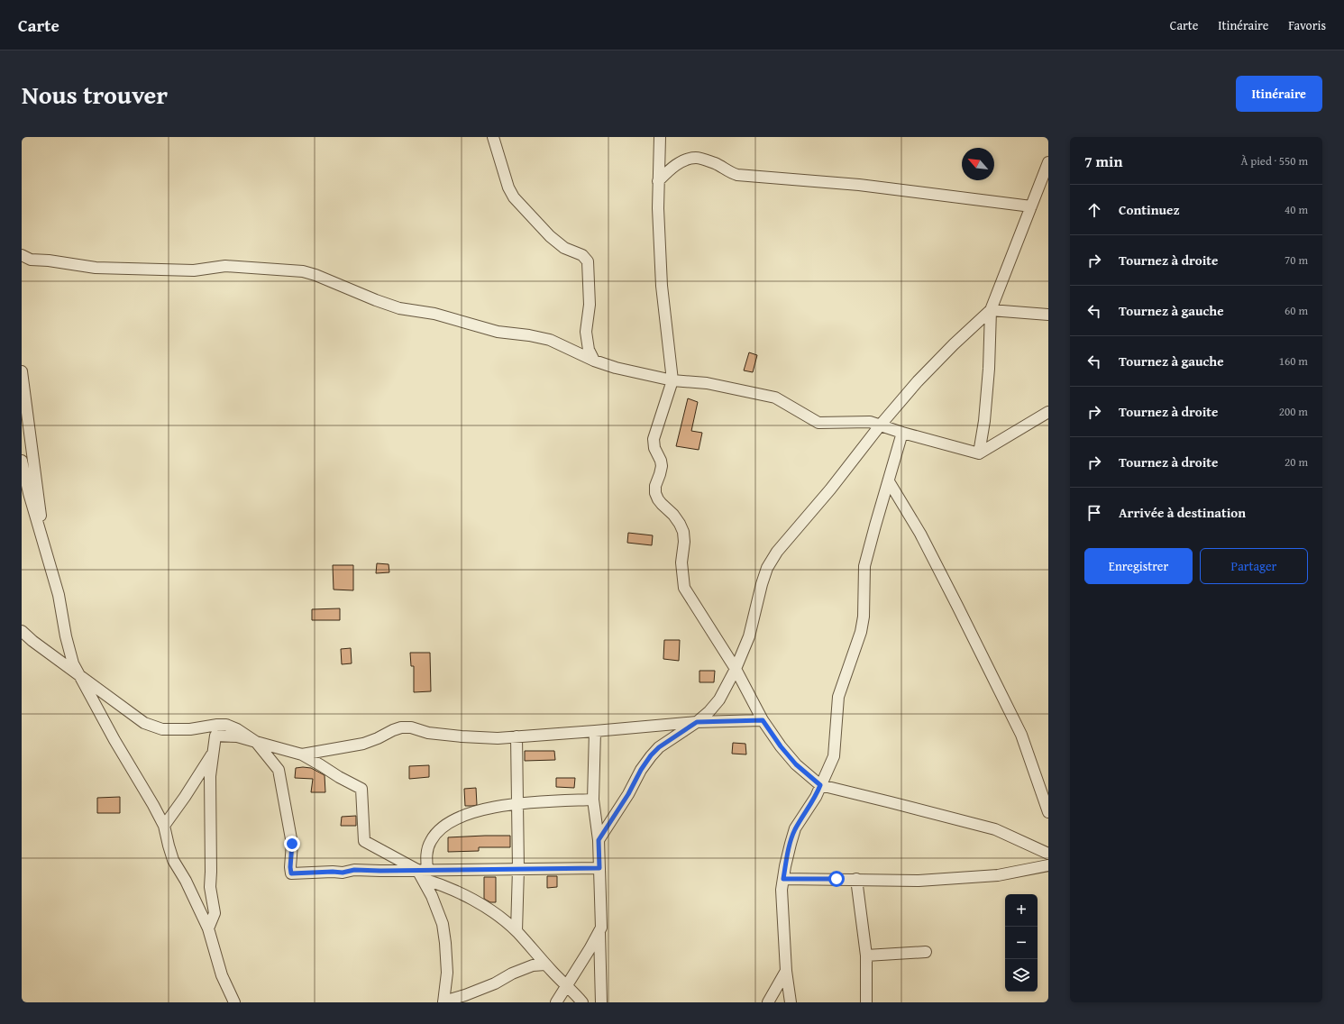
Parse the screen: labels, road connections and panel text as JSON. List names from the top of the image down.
{
  "north": "top left",
  "page": {
    "header": "Carte",
    "nav": ["Carte", "Itinéraire", "Favoris"],
    "title": "Nous trouver",
    "buttons": [
      "Itinéraire",
      ["Enregistrer", "Partager"]
    ],
    "heading": ["7 min", "À pied · 550 m"],
    "list": [
      ["Continuez", "40 m"],
      ["Tournez à droite", "70 m"],
      ["Tournez à gauche", "60 m"],
      ["Tournez à gauche", "160 m"],
      ["Tournez à droite", "200 m"],
      ["Tournez à droite", "20 m"],
      "Arrivée à destination"
    ],
    "map_buttons": ["+", "−"]
  }
}
